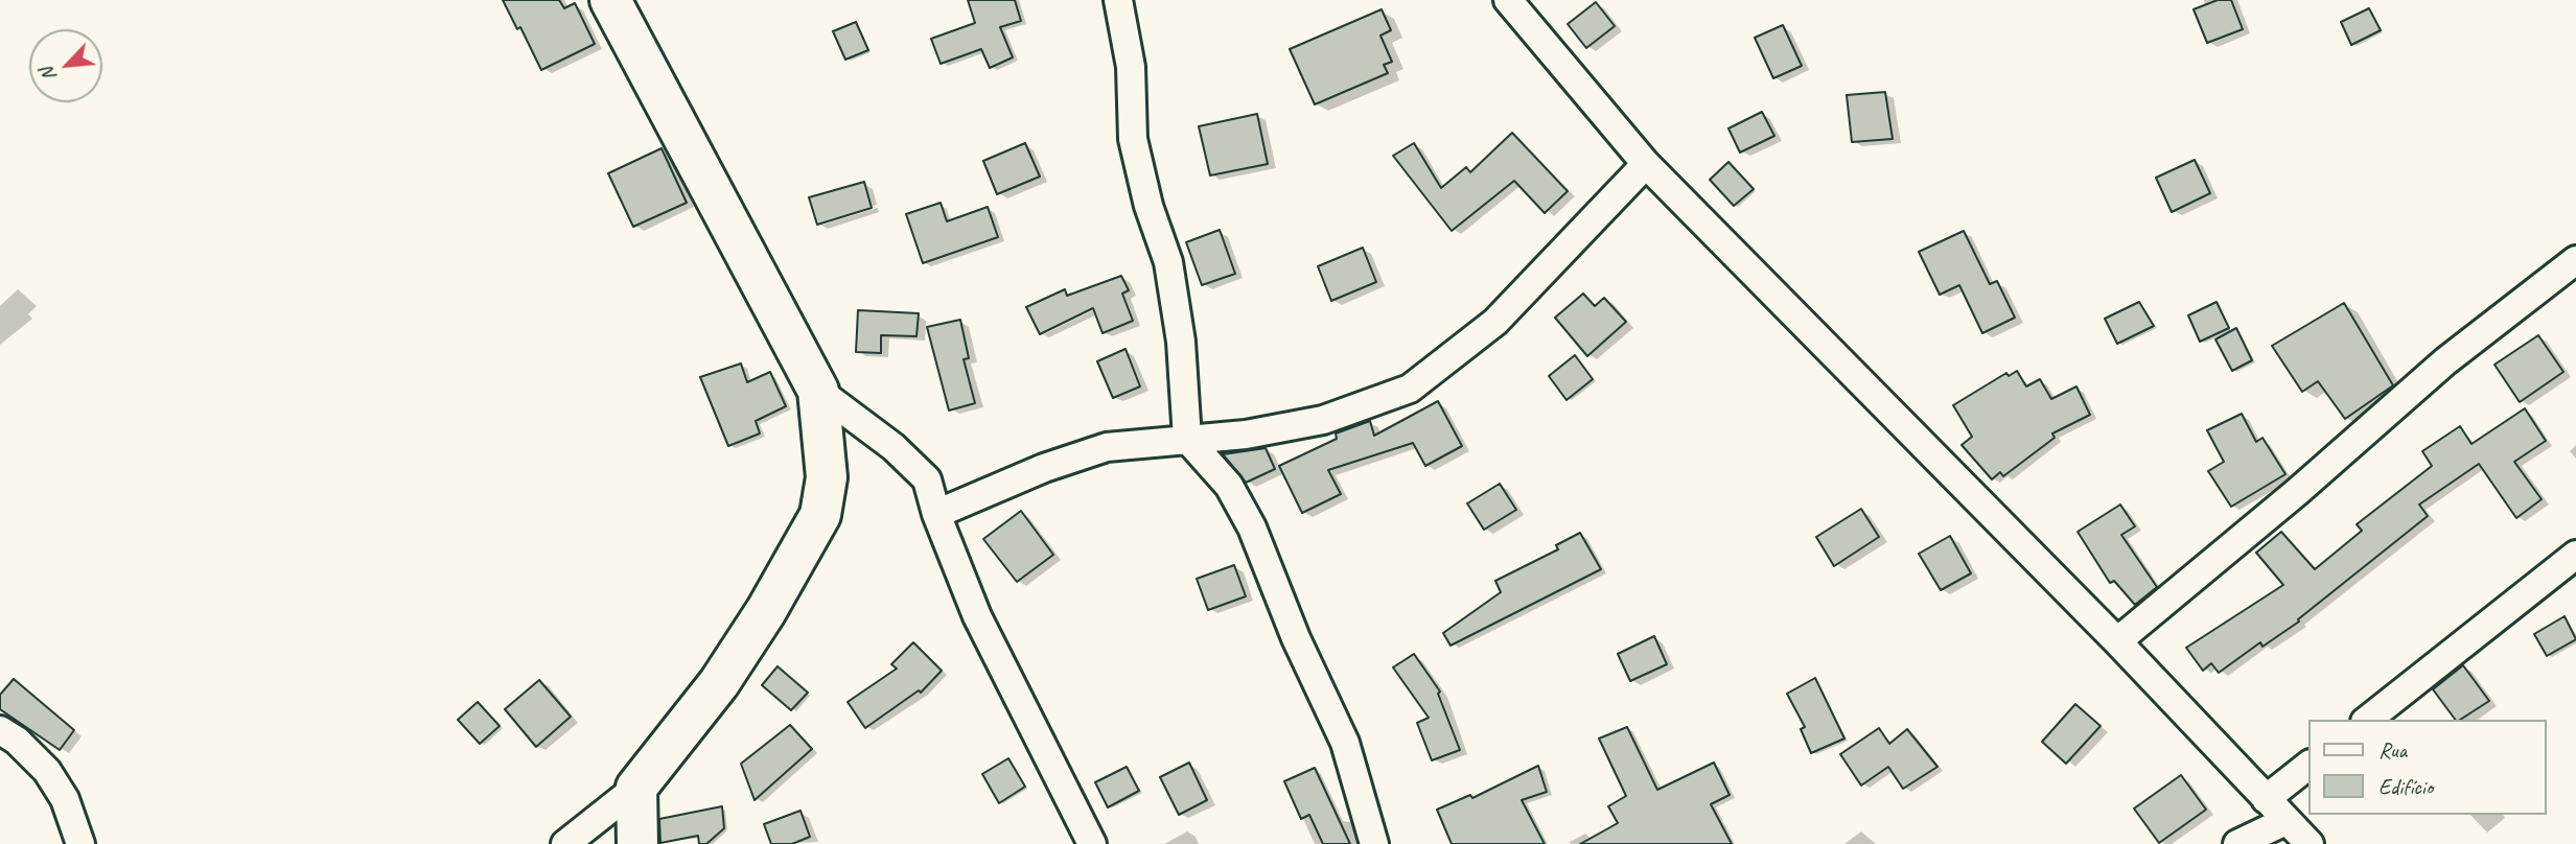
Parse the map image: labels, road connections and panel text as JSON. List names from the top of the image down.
{
  "legend": ["Rua", "Edifício"],
  "north": "bottom left"
}
